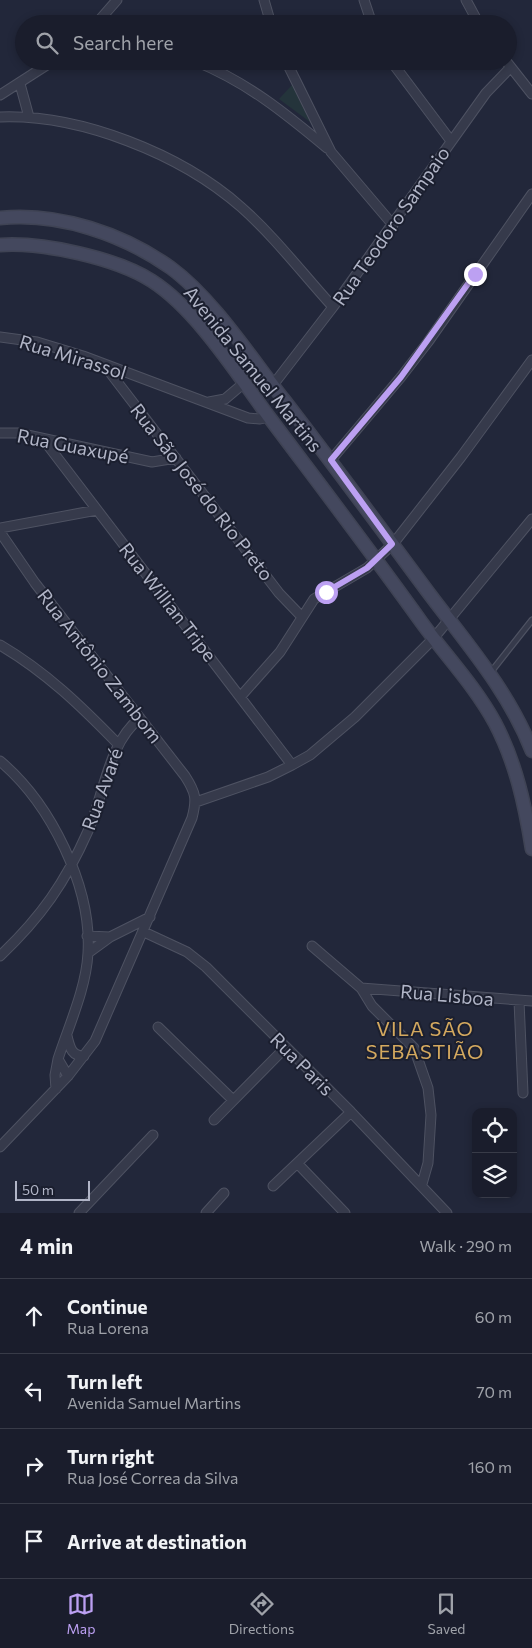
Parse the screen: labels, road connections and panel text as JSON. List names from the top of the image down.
{
  "streets": {
    "main road": ["Avenida Samuel Martins"],
    "street": [
      "Rua Teodoro Sampaio",
      "Rua Mirassol",
      "Rua Guaxupé",
      "Rua São José do Rio Preto",
      "Rua Willian Tripe",
      "Rua Antônio Zambom",
      "Rua Avaré",
      "Rua Lisboa",
      "Rua Paris"
    ]
  },
  "crossings": [
    ["Rua Teodoro Sampaio", "Avenida Samuel Martins"],
    ["Rua Mirassol", "Avenida Samuel Martins"],
    ["Rua Mirassol", "Rua São José do Rio Preto"],
    ["Rua Guaxupé", "Rua São José do Rio Preto"],
    ["Rua Guaxupé", "Rua Willian Tripe"],
    ["Rua Antônio Zambom", "Rua Avaré"]
  ],
  "districts": ["VILA SÃO SEBASTIÃO"],
  "scale_bar": "50 m",
  "page": {
    "search": "Search here",
    "scale": "50 m",
    "heading": ["4 min", "Walk · 290 m"],
    "list": [
      ["Continue", "Rua Lorena", "60 m"],
      ["Turn left", "Avenida Samuel Martins", "70 m"],
      ["Turn right", "Rua José Correa da Silva", "160 m"],
      "Arrive at destination"
    ],
    "nav": ["Map", "Directions", "Saved"]
  }
}
